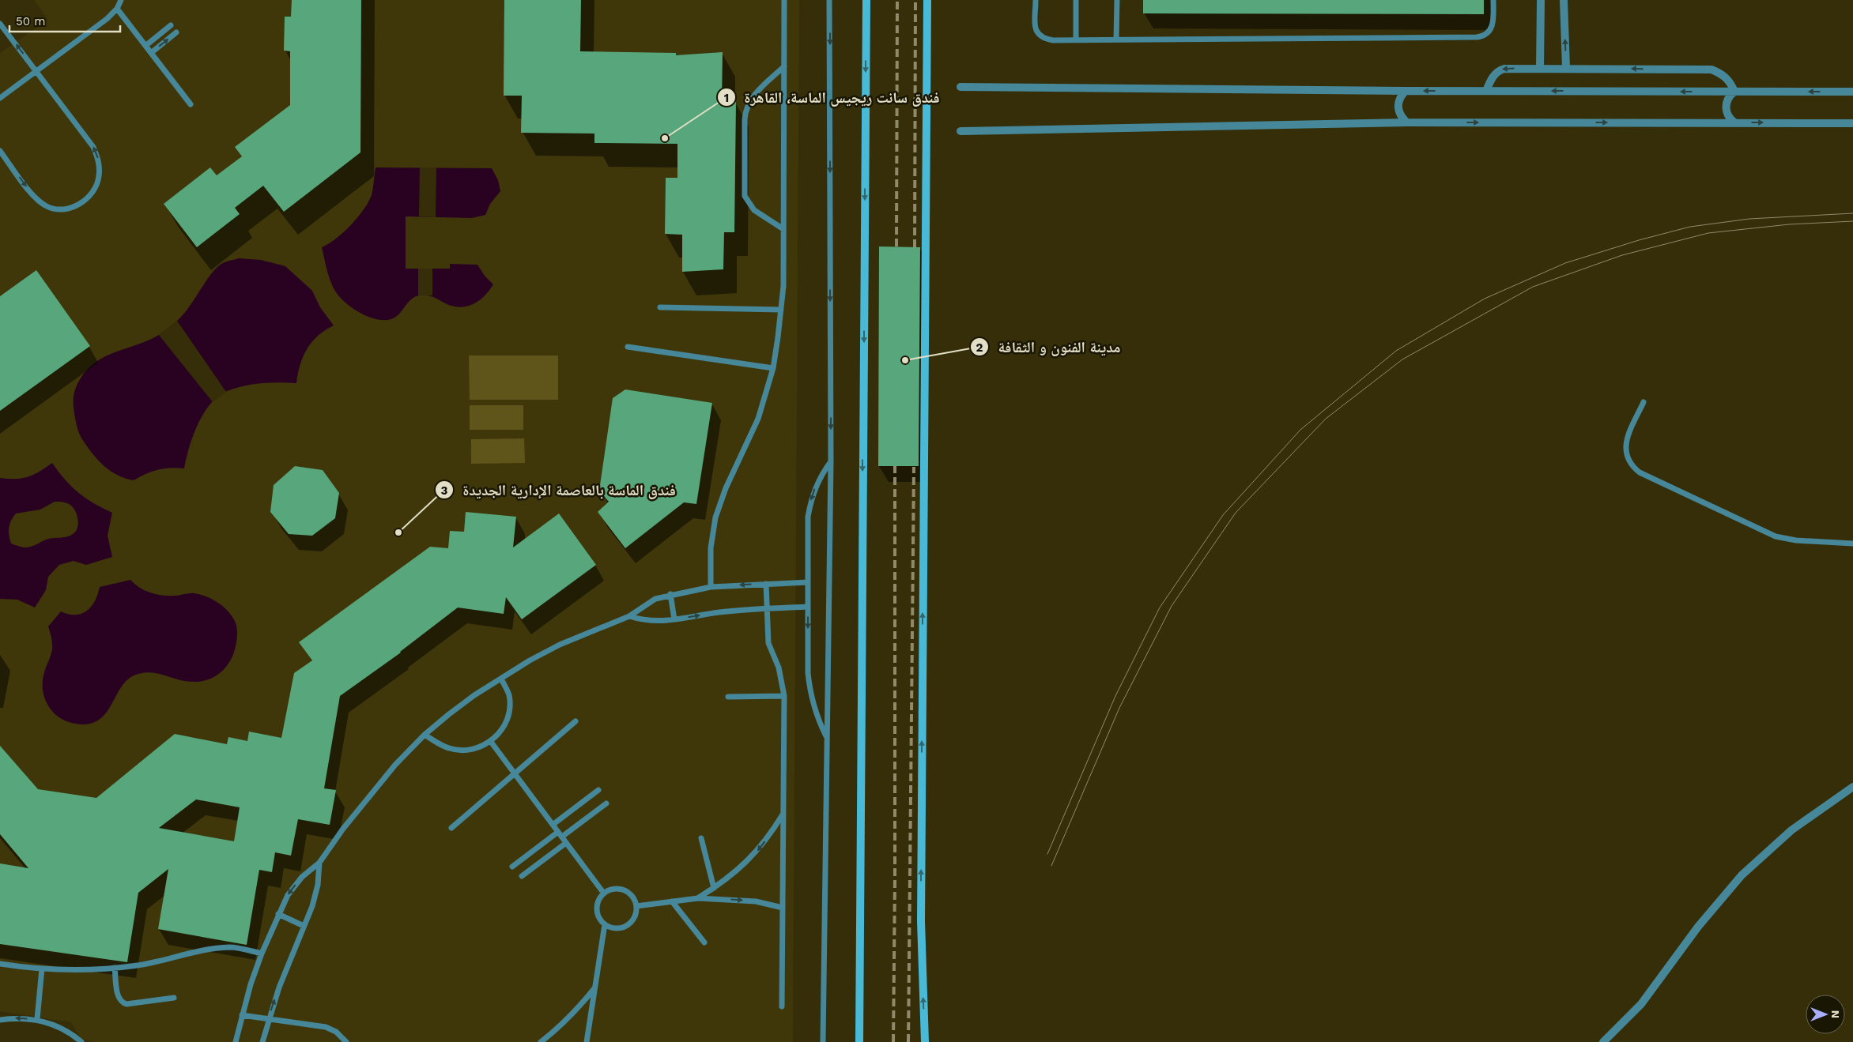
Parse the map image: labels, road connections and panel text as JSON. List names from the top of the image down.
{
  "places": ["فندق سانت ريجيس الماسة، القاهرة", "مدينة الفنون و الثقافة", "فندق الماسة بالعاصمة الإدارية الجديدة"],
  "scale_bar": "50 m",
  "north": "right"
}
